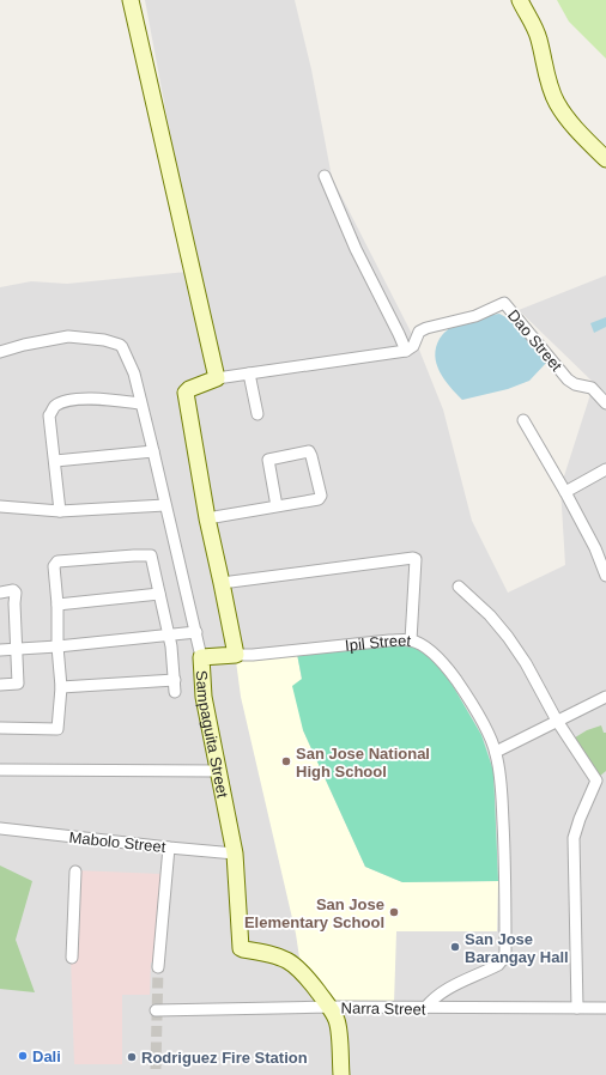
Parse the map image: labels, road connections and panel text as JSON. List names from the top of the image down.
{
  "streets": {
    "street": [
      "Dao Street",
      "Ipil Street",
      "Sampaguita Street",
      "Mabolo Street",
      "Narra Street"
    ]
  },
  "crossings": [
    ["Ipil Street", "Sampaguita Street"],
    ["Ipil Street", "Narra Street"],
    ["Sampaguita Street", "Mabolo Street"],
    ["Sampaguita Street", "Narra Street"]
  ],
  "places": [
    "San Jose National High School",
    "San Jose Elementary School",
    "San Jose Barangay Hall",
    "Dali",
    "Rodriguez Fire Station"
  ]
}
